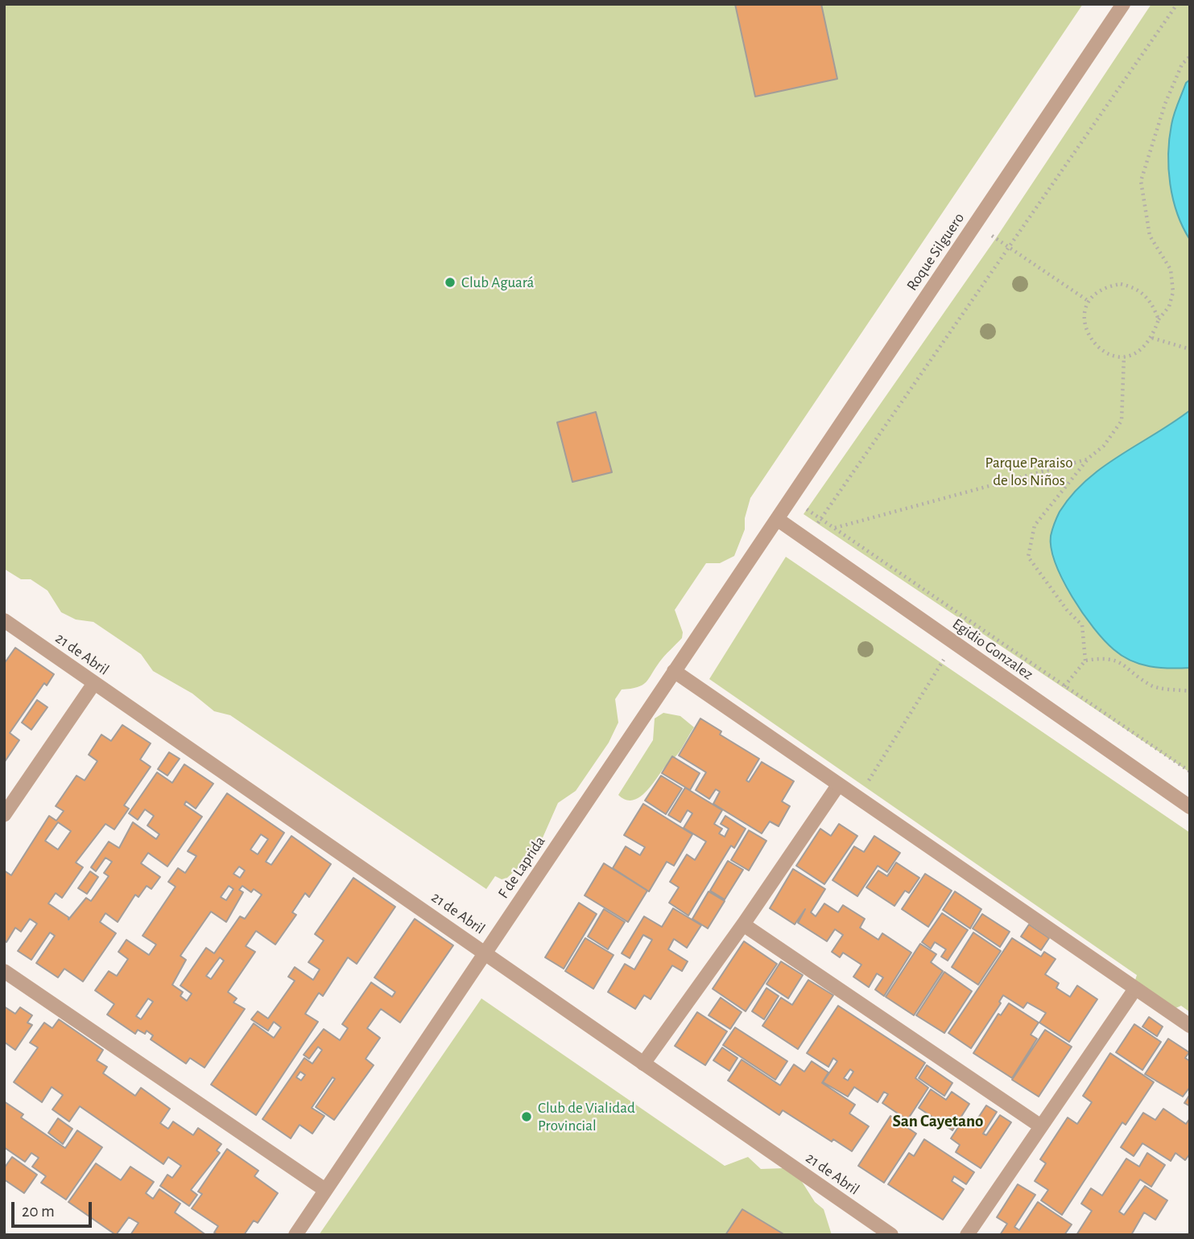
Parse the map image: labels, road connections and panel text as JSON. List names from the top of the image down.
{
  "streets": {
    "street": [
      "Roque Silguero",
      "Egidio Gonzalez",
      "21 de Abril",
      "F de Laprida"
    ]
  },
  "crossings": [
    ["Roque Silguero", "Egidio Gonzalez"],
    ["Roque Silguero", "F de Laprida"],
    ["Egidio Gonzalez", "F de Laprida"],
    ["21 de Abril", "F de Laprida"]
  ],
  "districts": ["San Cayetano"],
  "parks": ["Parque Paraiso de los Niños"],
  "places": ["Club Aguará", "Club de Vialidad Provincial"],
  "scale_bar": "20 m"
}
